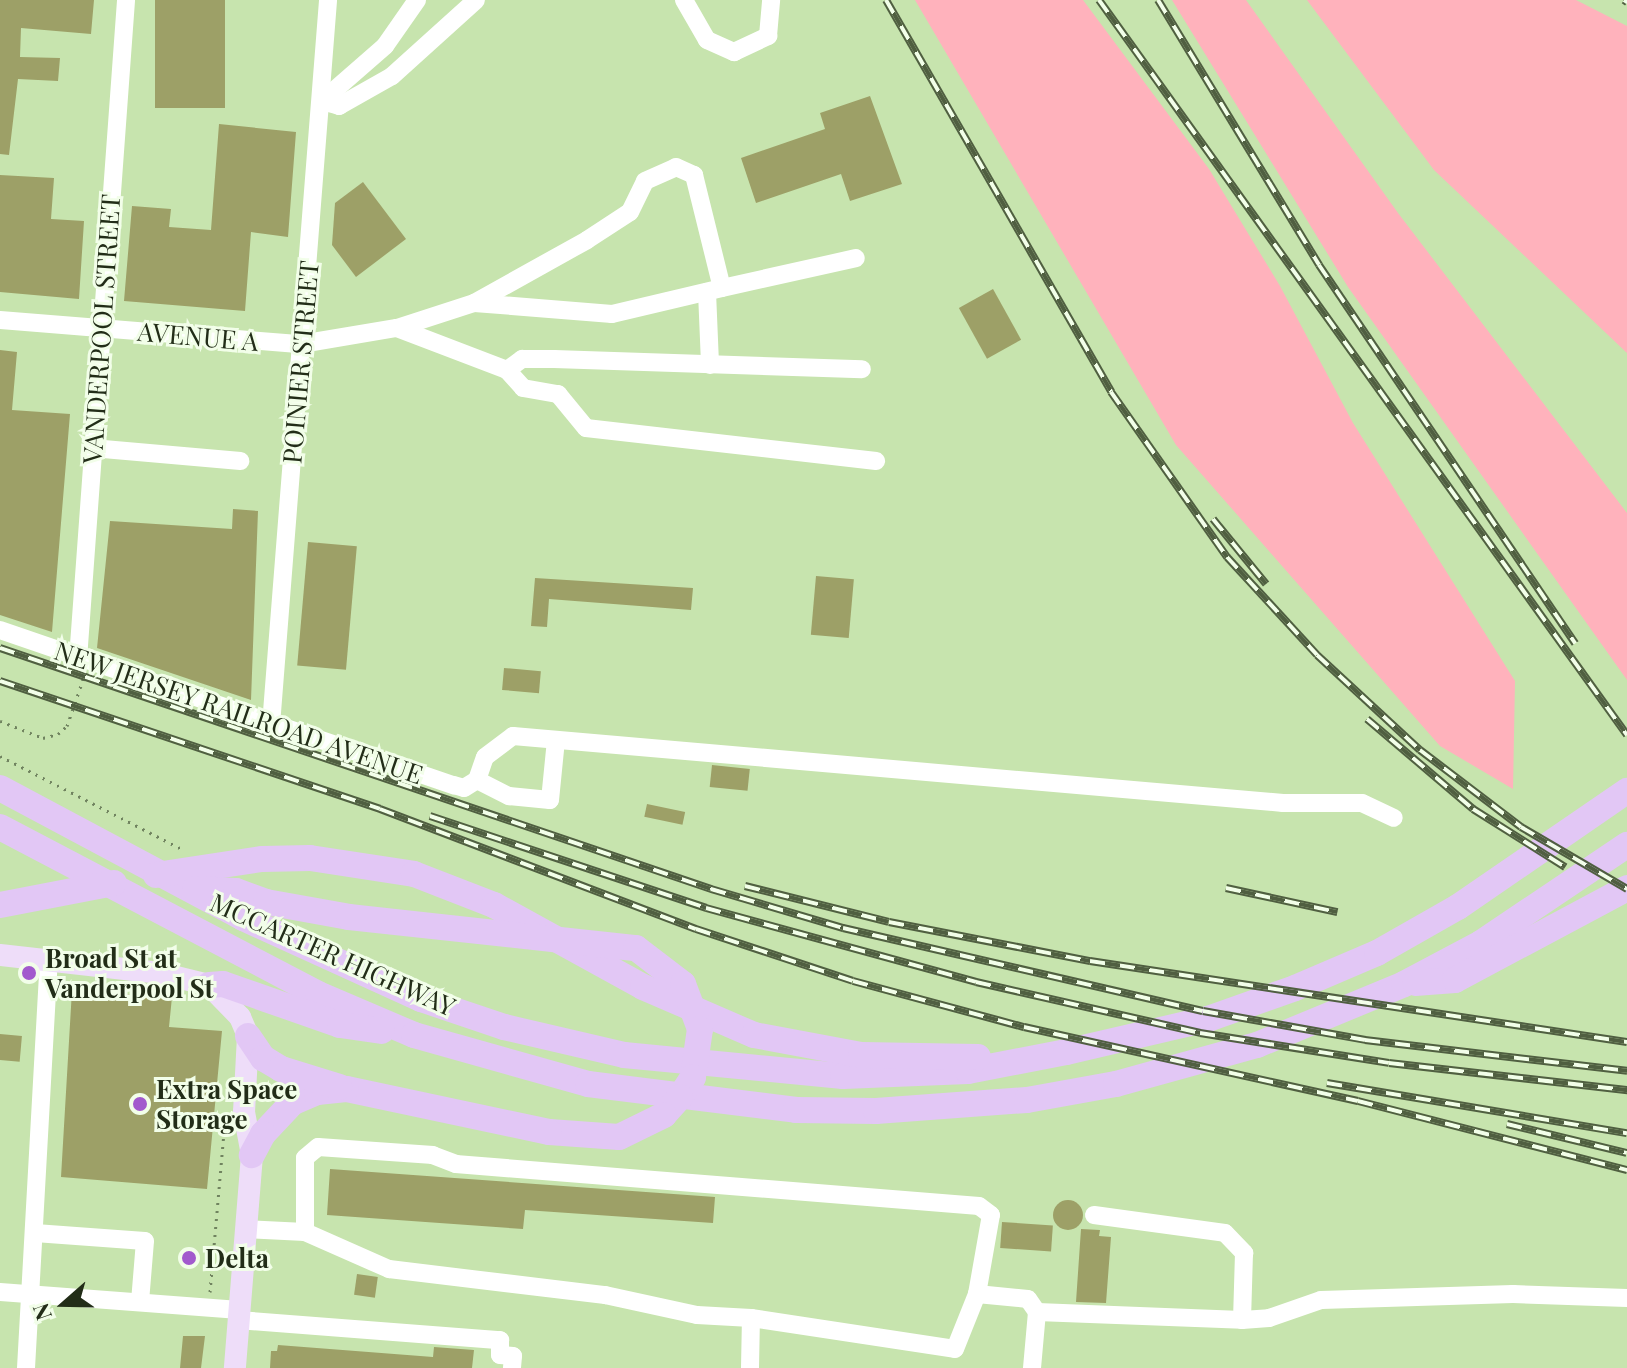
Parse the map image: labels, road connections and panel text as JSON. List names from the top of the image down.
{
  "streets": {
    "highway": ["MCCARTER HIGHWAY"],
    "street": [
      "VANDERPOOL STREET",
      "AVENUE A",
      "POINIER STREET",
      "NEW JERSEY RAILROAD AVENUE"
    ]
  },
  "crossings": [
    ["VANDERPOOL STREET", "AVENUE A"],
    ["VANDERPOOL STREET", "NEW JERSEY RAILROAD AVENUE"],
    ["AVENUE A", "POINIER STREET"],
    ["POINIER STREET", "NEW JERSEY RAILROAD AVENUE"]
  ],
  "places": ["Broad St at Vanderpool St", "Extra Space Storage", "Delta"],
  "north": "left"
}
